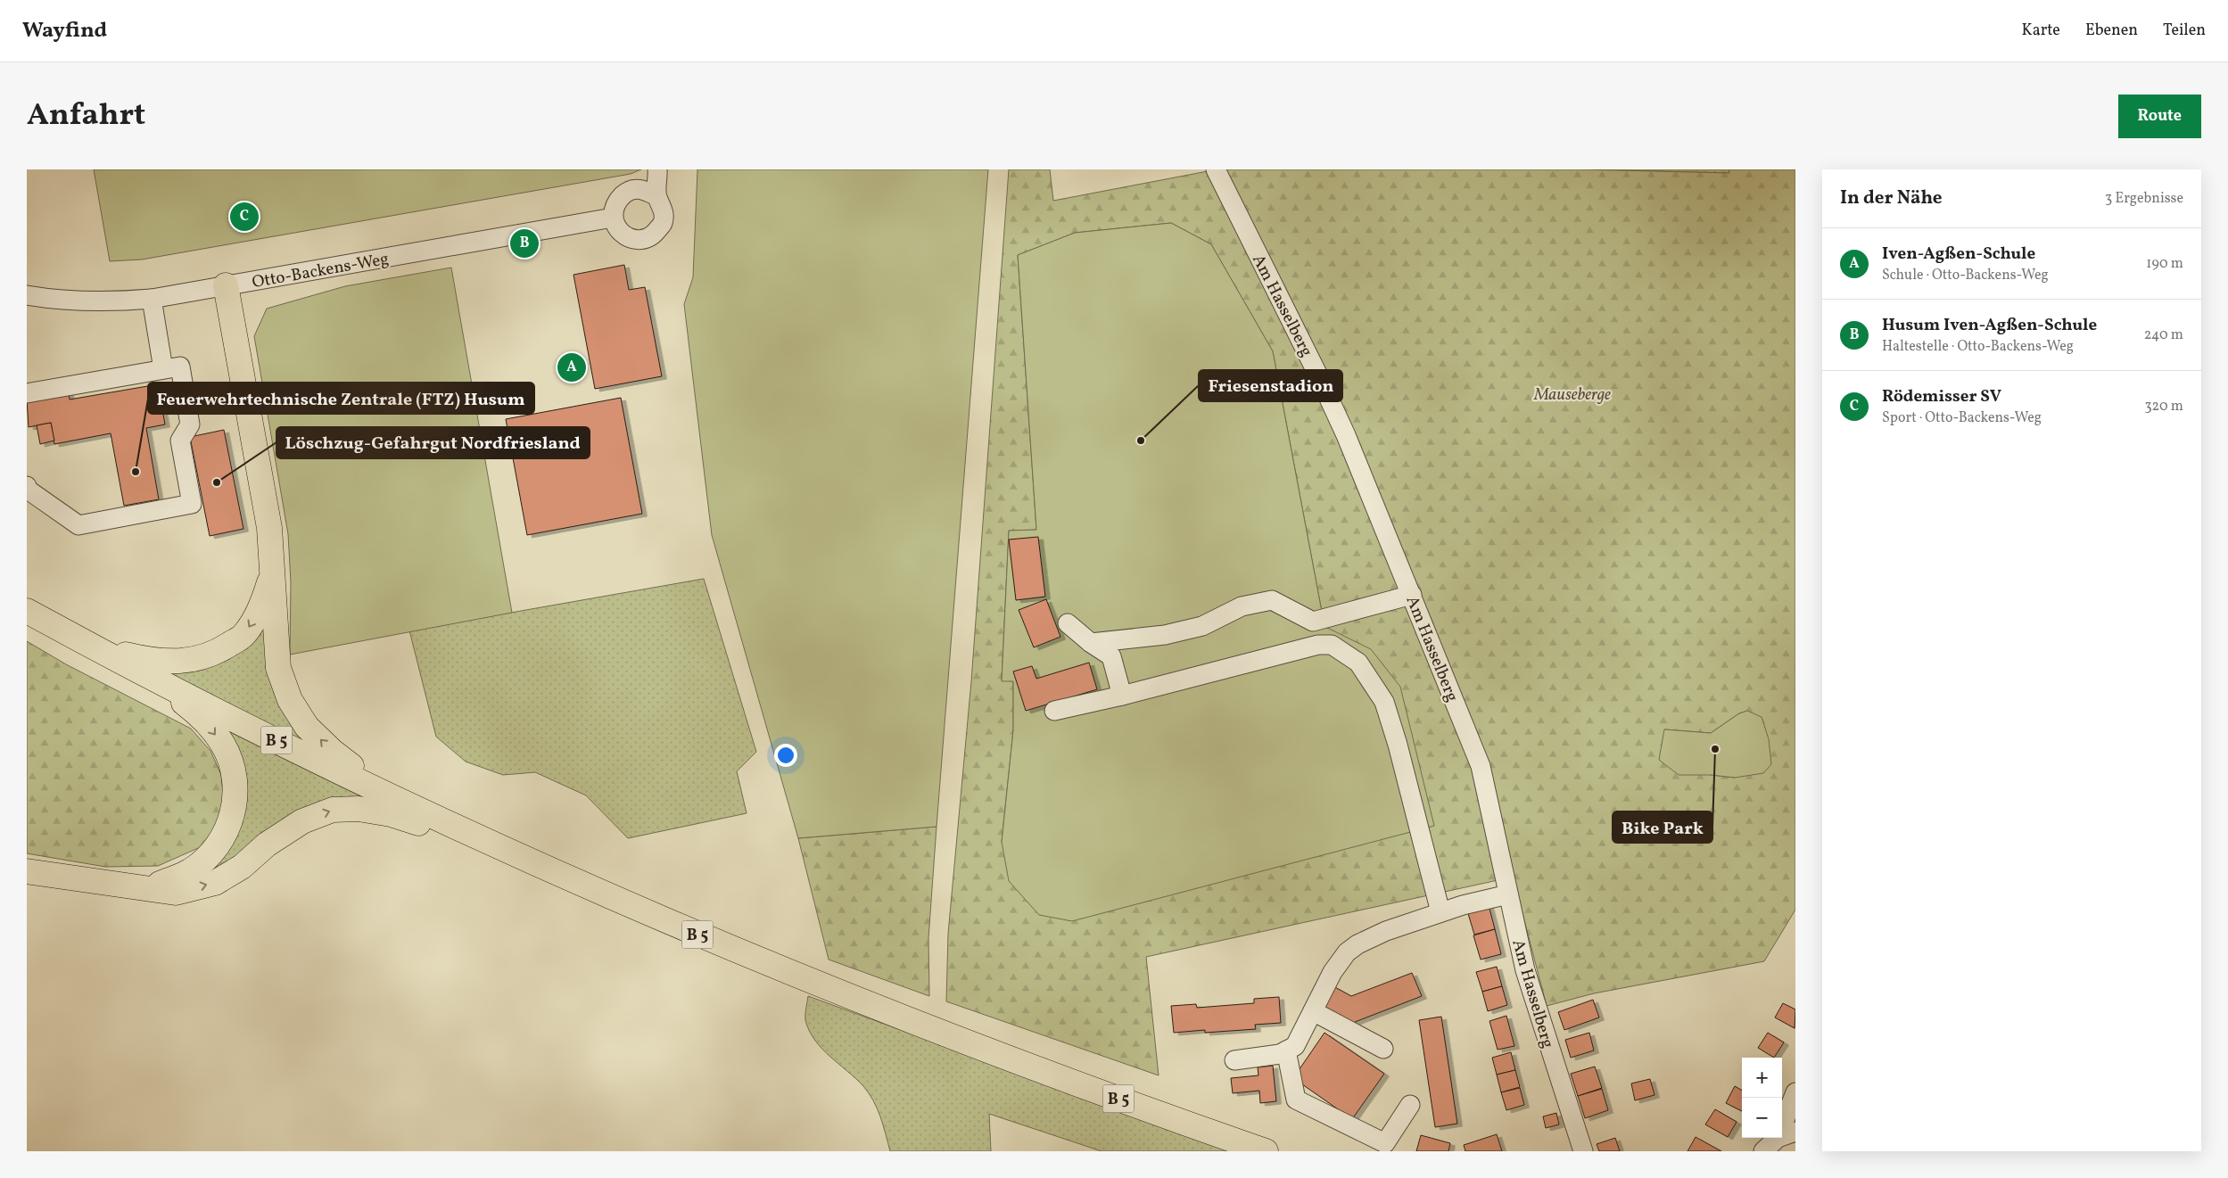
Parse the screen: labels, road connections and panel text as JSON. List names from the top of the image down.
{
  "streets": {
    "highway": ["B 5"],
    "street": ["Otto-Backens-Weg", "Am Hasselberg"]
  },
  "parks": ["Mauseberge"],
  "places": [
    "Friesenstadion",
    "Feuerwehrtechnische Zentrale (FTZ) Husum",
    "Löschzug-Gefahrgut Nordfriesland",
    "Bike Park"
  ],
  "page": {
    "header": "Wayfind",
    "nav": ["Karte", "Ebenen", "Teilen"],
    "title": "Anfahrt",
    "buttons": "Route",
    "heading": ["In der Nähe", "3 Ergebnisse"],
    "pins": ["C", "B", "A"],
    "list": [
      {
        "mark": "A",
        "name": "Iven-Agßen-Schule",
        "note": "Schule · Otto-Backens-Weg",
        "value": "190 m"
      },
      {
        "mark": "B",
        "name": "Husum Iven-Agßen-Schule",
        "note": "Haltestelle · Otto-Backens-Weg",
        "value": "240 m"
      },
      {
        "mark": "C",
        "name": "Rödemisser SV",
        "note": "Sport · Otto-Backens-Weg",
        "value": "320 m"
      }
    ],
    "map_buttons": ["+", "−"]
  }
}
